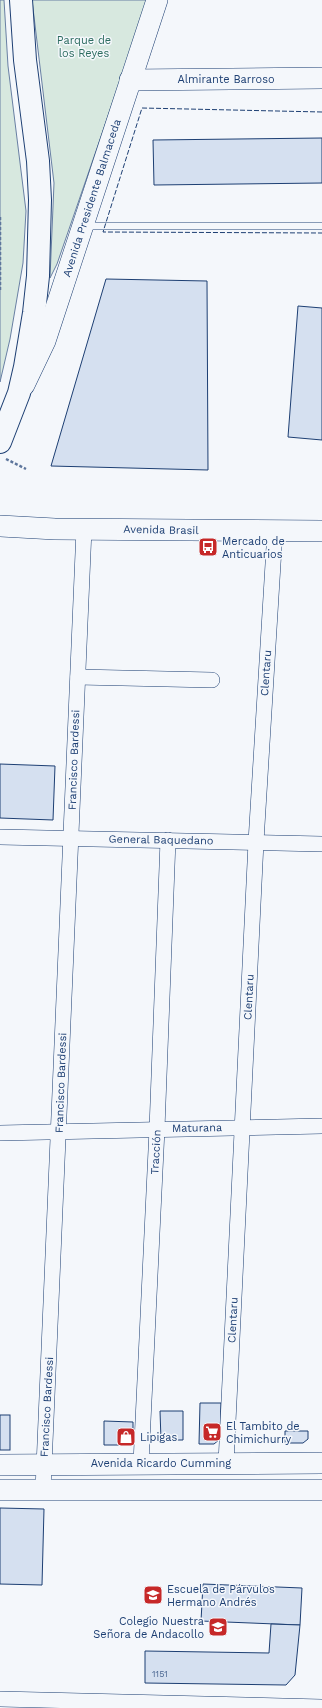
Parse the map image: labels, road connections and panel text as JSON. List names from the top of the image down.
{
  "streets": {
    "main road": [
      "Almirante Barroso",
      "Avenida Presidente Balmaceda",
      "Avenida Brasil",
      "Avenida Ricardo Cumming"
    ],
    "street": [
      "Clentaru",
      "Francisco Bardessi",
      "General Baquedano",
      "Maturana",
      "Tracción"
    ]
  },
  "crossings": [
    ["Almirante Barroso", "Avenida Presidente Balmaceda"],
    ["Avenida Brasil", "Clentaru"],
    ["Avenida Brasil", "Francisco Bardessi"],
    ["Clentaru", "General Baquedano"],
    ["Clentaru", "Maturana"],
    ["Clentaru", "Avenida Ricardo Cumming"],
    ["Francisco Bardessi", "General Baquedano"],
    ["Francisco Bardessi", "Maturana"],
    ["Francisco Bardessi", "Avenida Ricardo Cumming"],
    ["General Baquedano", "Tracción"],
    ["Maturana", "Tracción"],
    ["Tracción", "Avenida Ricardo Cumming"]
  ],
  "parks": ["Parque de los Reyes"],
  "places": {
    "bus stop": ["Mercado de Anticuarios"],
    "supermarket": ["El Tambito de Chimichurry"],
    "shop": ["Lipigas"],
    "school or university": ["Escuela de Párvulos Hermano Andrés", "Colegio Nuestra Señora de Andacollo"]
  },
  "house_numbers": ["1151"]
}
